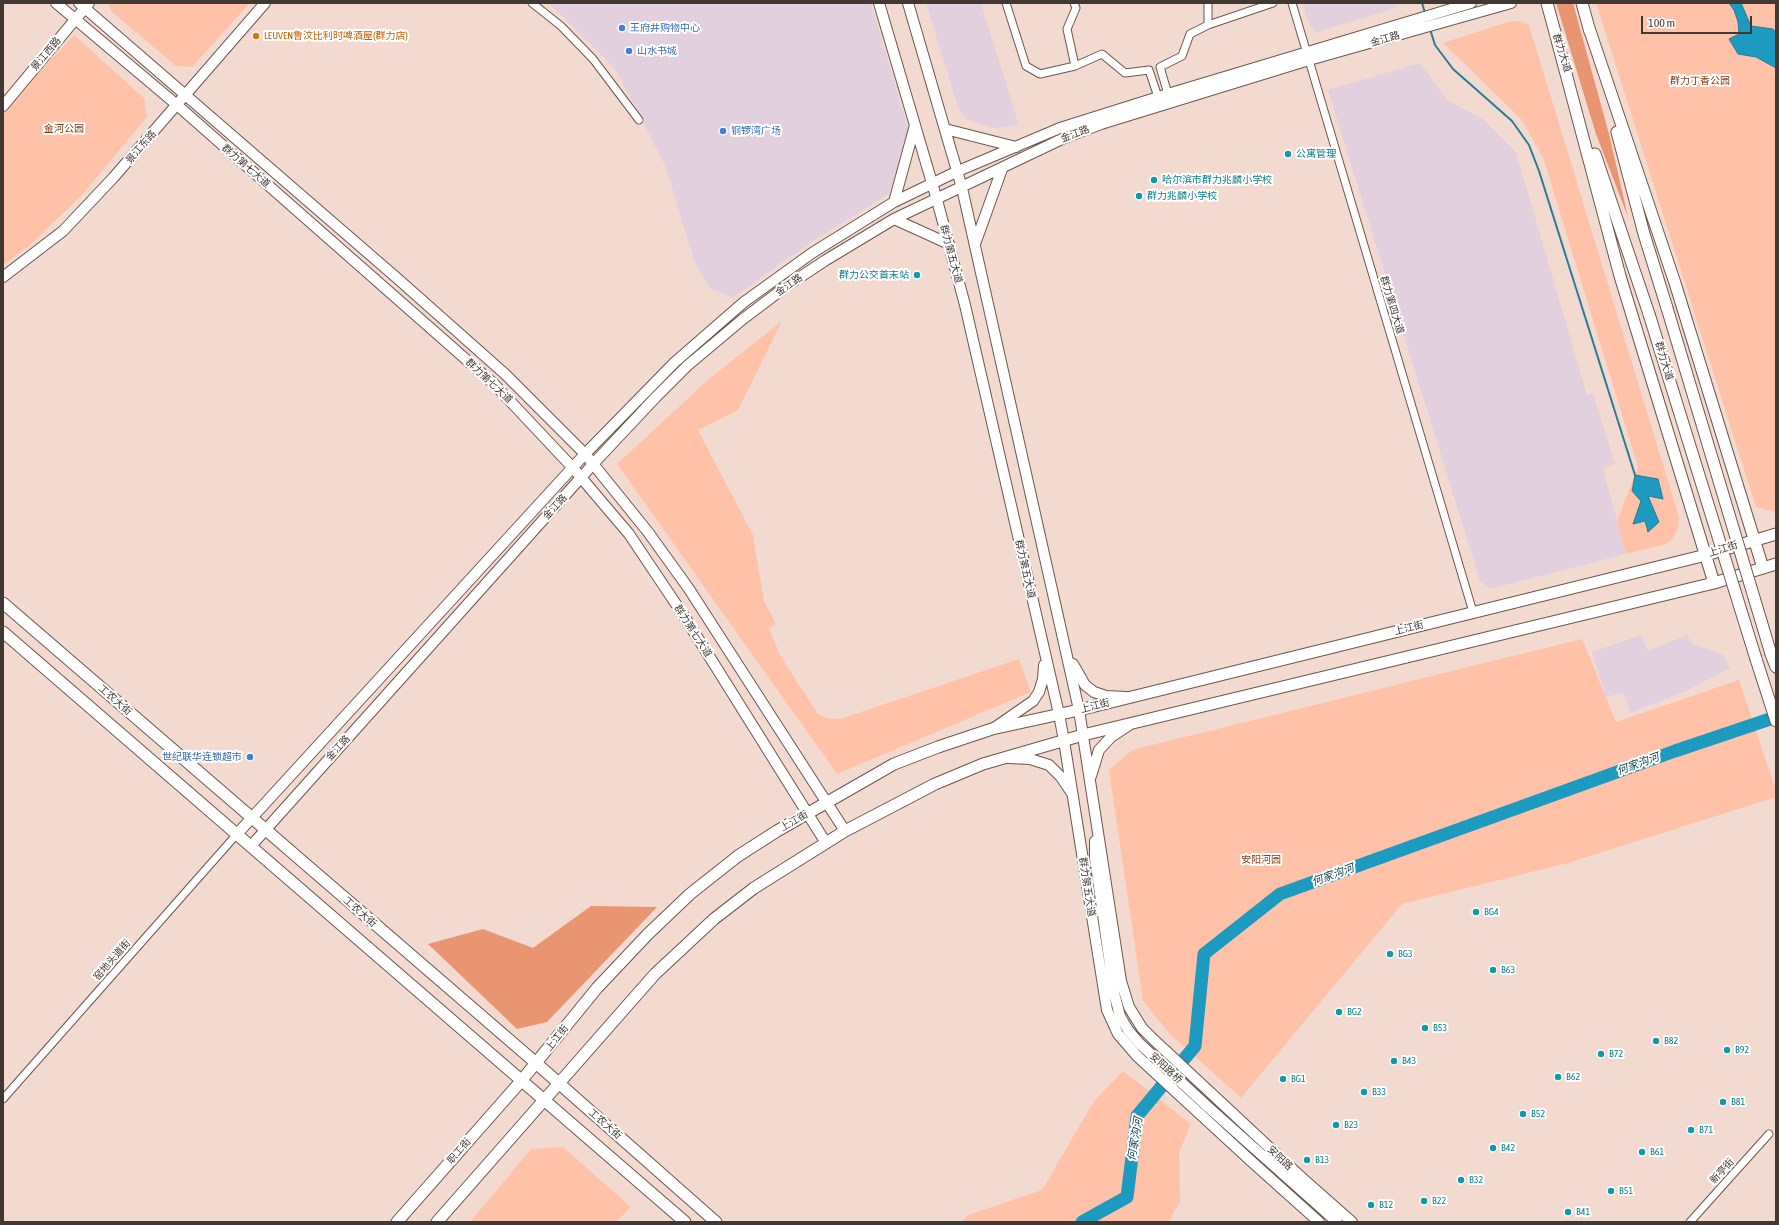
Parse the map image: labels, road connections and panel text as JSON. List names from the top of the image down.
{
  "streets": {
    "main road": [
      "金江路",
      "群力大道",
      "景江西路",
      "景江东路",
      "群力第七大道",
      "群力第五大道",
      "上江街",
      "工农大街",
      "安阳路桥",
      "职工街",
      "安阳路"
    ],
    "street": ["群力第四大道", "窑地头道街", "新亭街"]
  },
  "crossings": [
    ["金江路", "群力第七大道"],
    ["金江路", "群力第五大道"],
    ["金江路", "群力第四大道"],
    ["金江路", "工农大街"],
    ["金江路", "窑地头道街"],
    ["景江西路", "群力第七大道"],
    ["景江东路", "群力第七大道"],
    ["群力第七大道", "上江街"],
    ["群力第五大道", "上江街"],
    ["群力第五大道", "安阳路桥"],
    ["群力第五大道", "安阳路"],
    ["群力第四大道", "上江街"],
    ["上江街", "工农大街"],
    ["上江街", "职工街"]
  ],
  "water": ["何家沟河"],
  "parks": ["群力丁香公园", "金河公园", "安阳河园"],
  "places": [
    "王府井购物中心",
    "LEUVEN鲁汶比利时啤酒屋(群力店)",
    "山水书城",
    "铜锣湾广场",
    "公寓管理",
    "哈尔滨市群力兆麟小学校",
    "群力兆麟小学校",
    "群力公交首末站",
    "世纪联华连锁超市",
    "BG4",
    "BG3",
    "B63",
    "BG2",
    "B53",
    "B82",
    "B92",
    "B72",
    "B43",
    "B62",
    "BG1",
    "B33",
    "B81",
    "B52",
    "B23",
    "B71",
    "B42",
    "B61",
    "B13",
    "B32",
    "B51",
    "B22",
    "B12",
    "B41"
  ],
  "scale_bar": "100 m"
}
